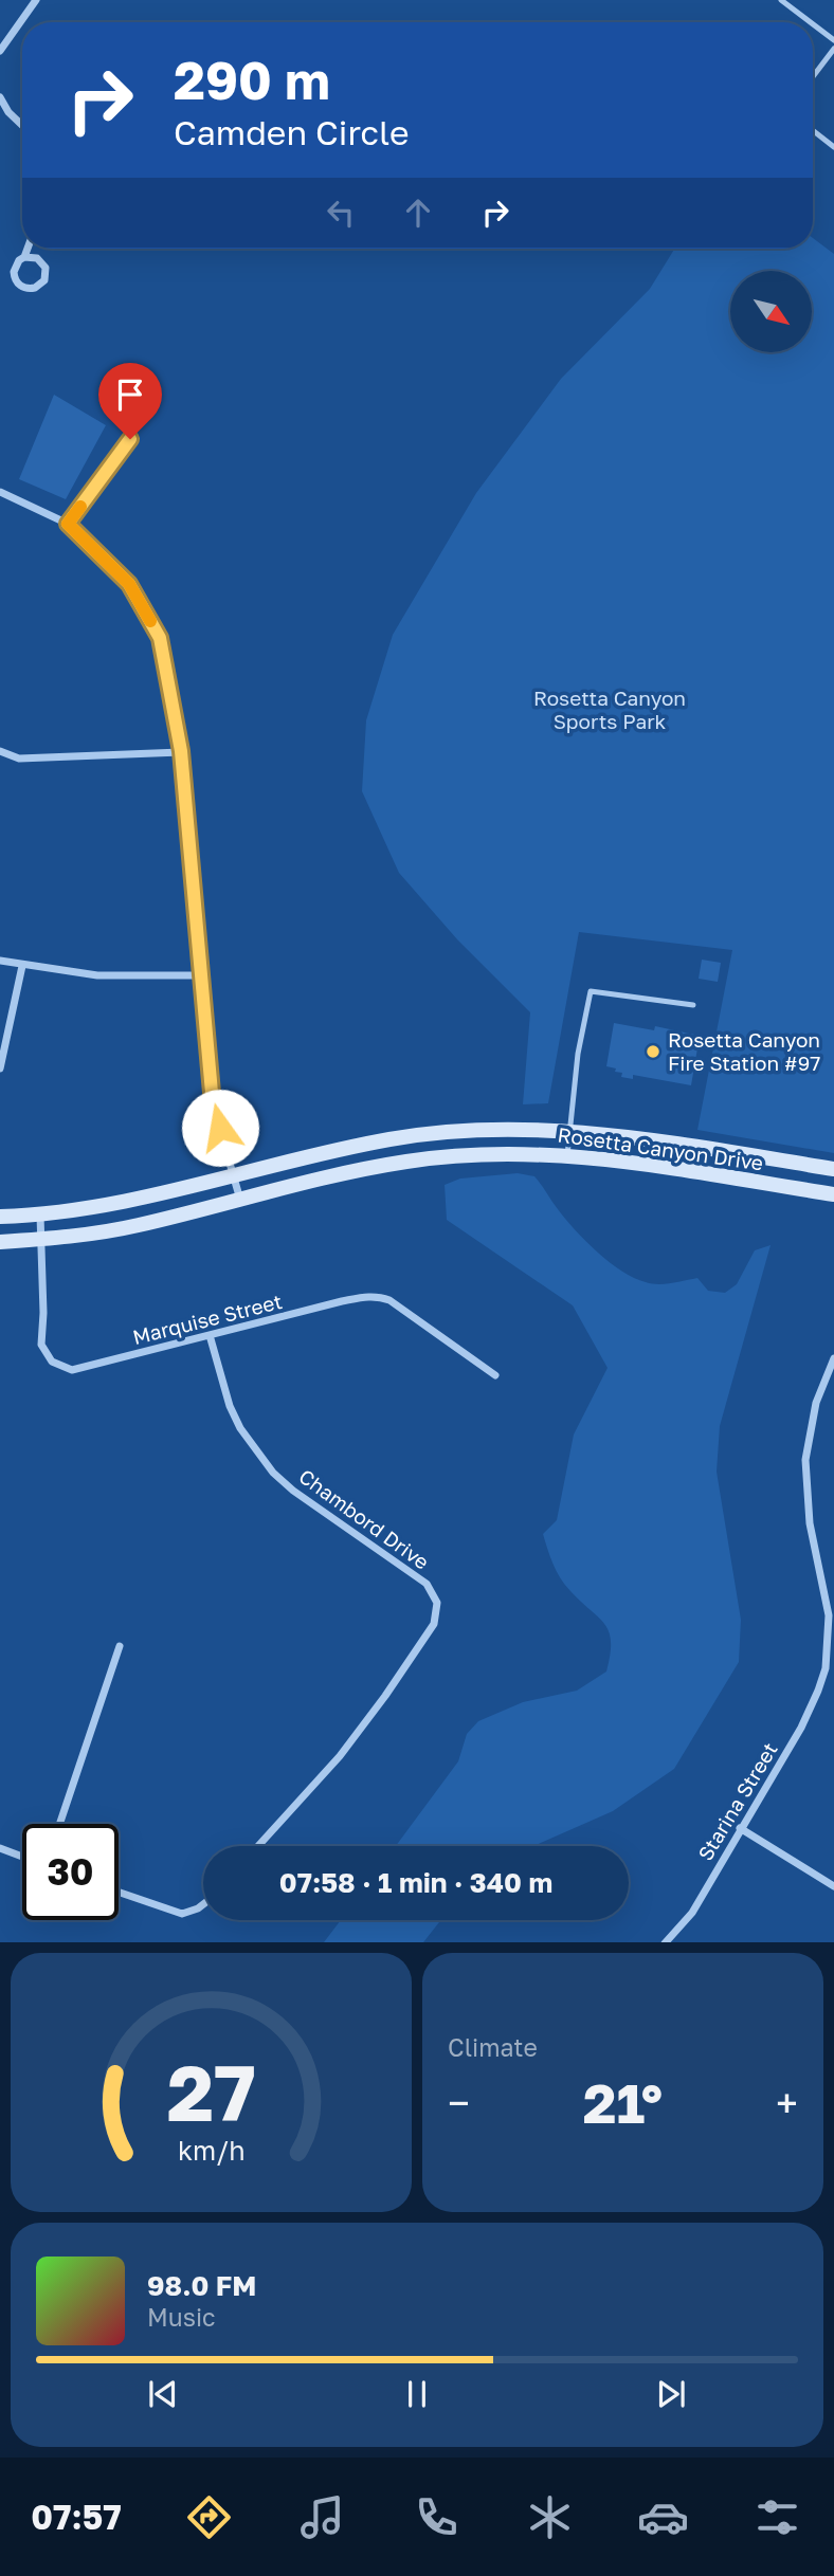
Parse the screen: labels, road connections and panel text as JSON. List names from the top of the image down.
{
  "streets": {
    "street": [
      "Rosetta Canyon Drive",
      "Marquise Street",
      "Chambord Drive",
      "Starina Street"
    ]
  },
  "crossings": [
    ["Rosetta Canyon Drive", "Marquise Street"],
    ["Marquise Street", "Chambord Drive"]
  ],
  "parks": ["Rosetta Canyon Sports Park"],
  "places": ["Rosetta Canyon Fire Station #97"],
  "north": "bottom right",
  "page": {
    "turn": ["290 m", "Camden Circle"],
    "limit": "30",
    "trip": "07:58 · 1 min · 340 m",
    "tile": "Climate",
    "heat": ["−", "21°", "+"],
    "song": ["98.0 FM", "Music"],
    "tabs": "07:57",
    "gauge": ["27", "km/h"]
  }
}
